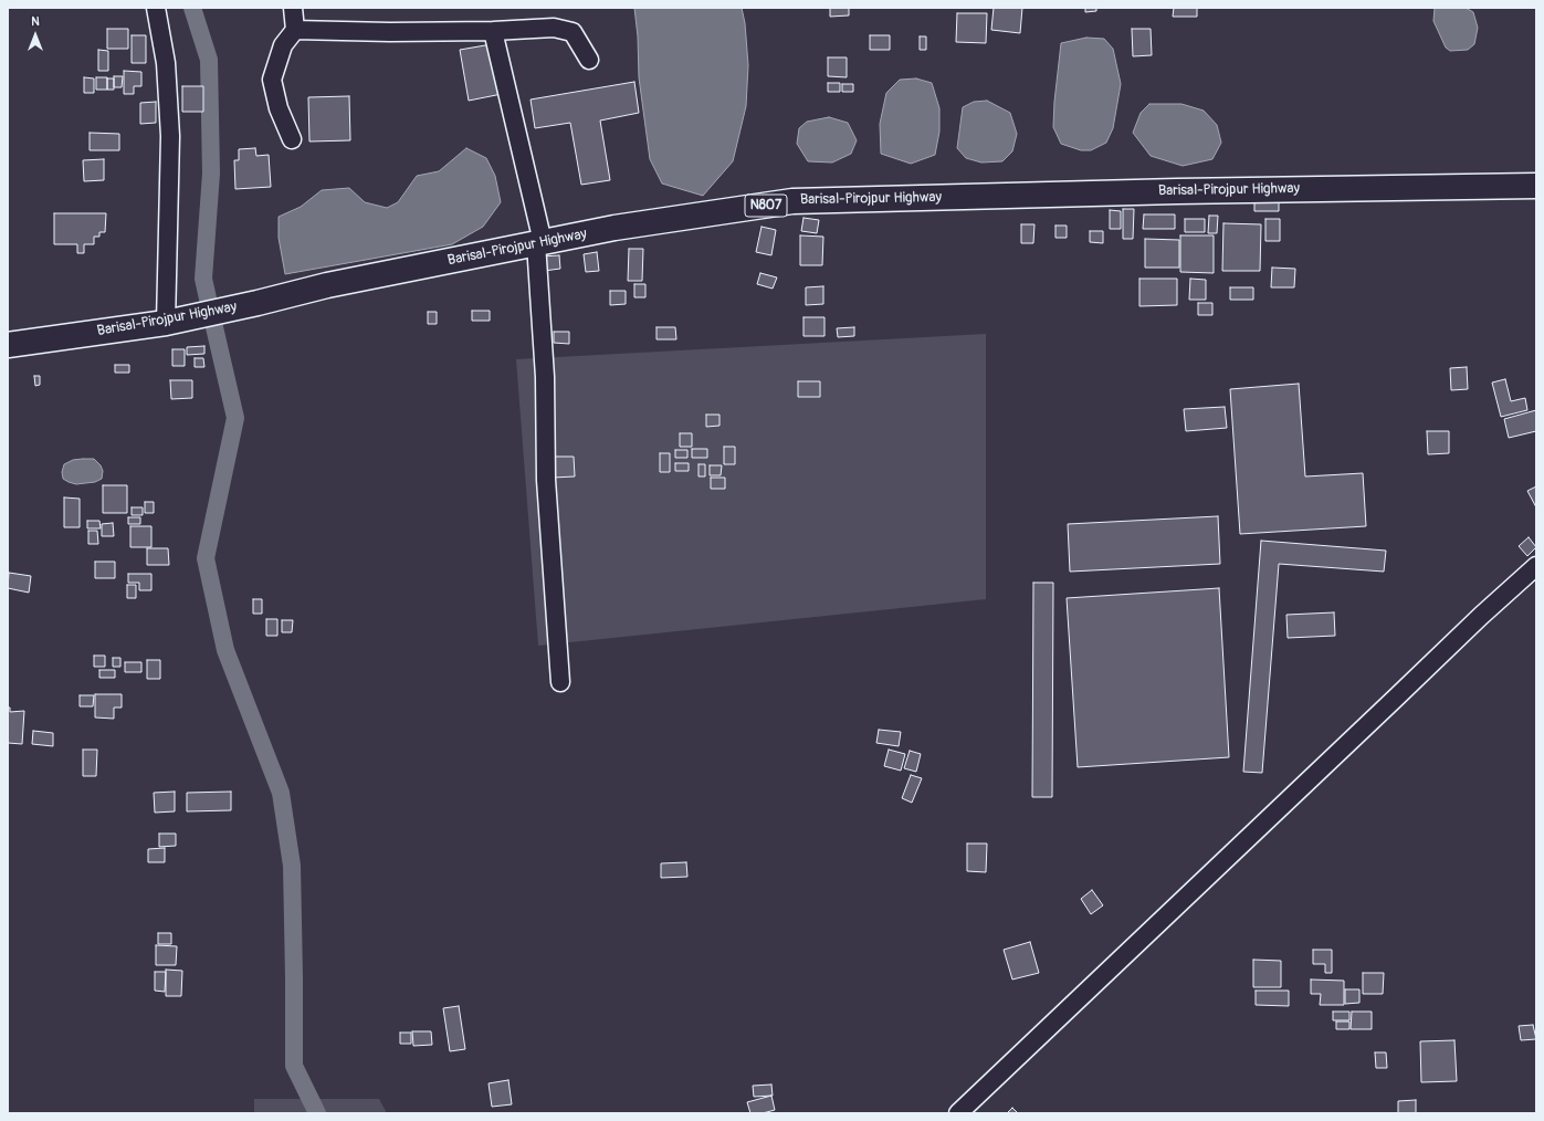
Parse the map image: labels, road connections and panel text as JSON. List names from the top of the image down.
{
  "streets": {
    "highway": ["Barisal-Pirojpur Highway", "N807"]
  },
  "north": "top"
}
